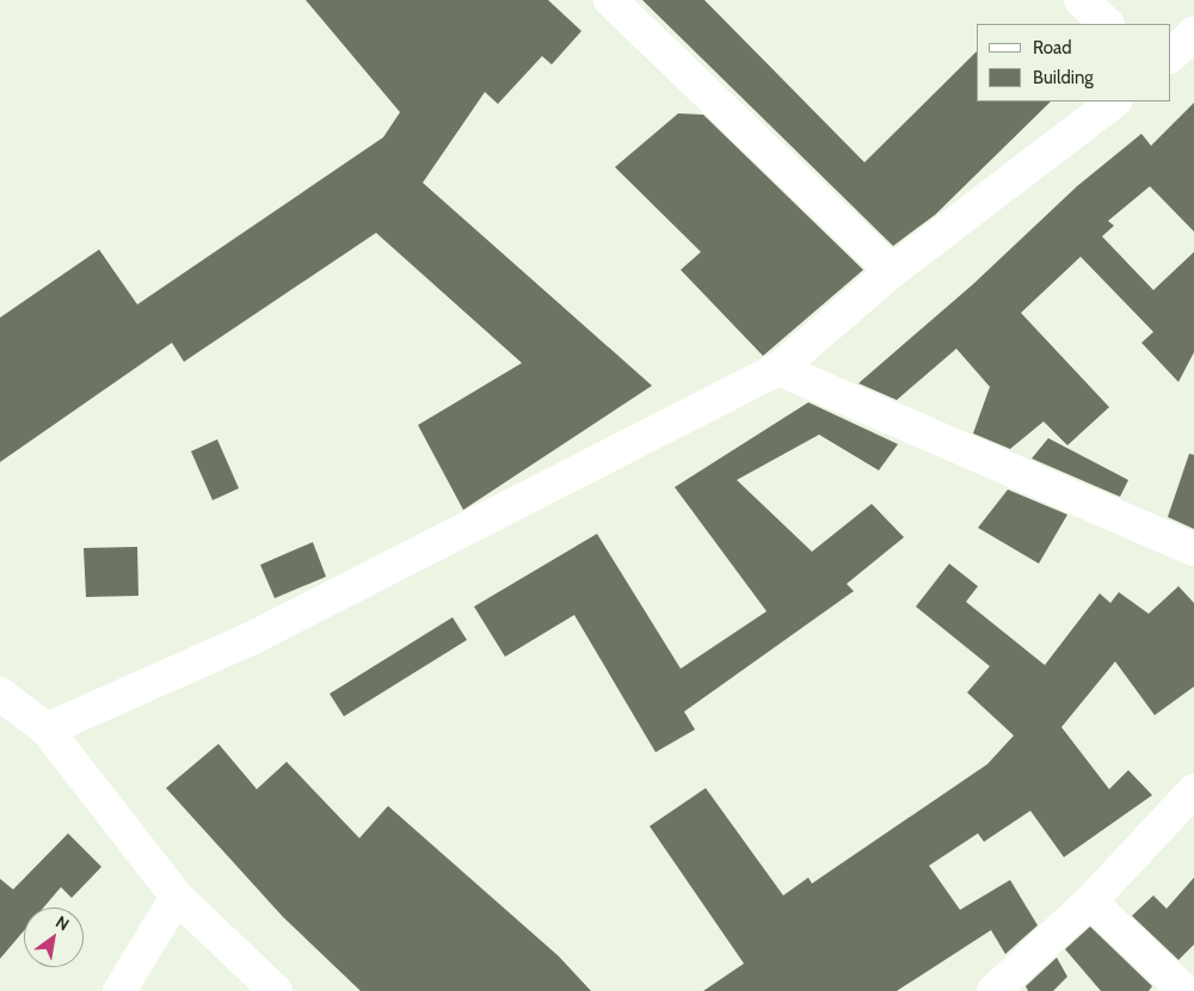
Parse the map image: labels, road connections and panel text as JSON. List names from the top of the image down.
{
  "legend": ["Road", "Building"],
  "north": "top right"
}
